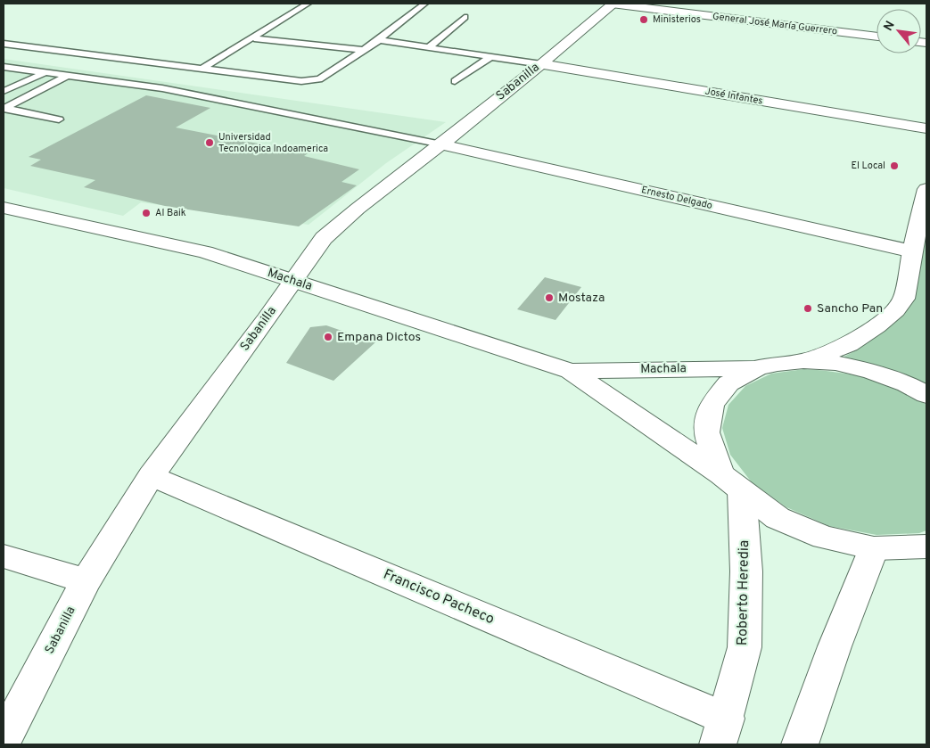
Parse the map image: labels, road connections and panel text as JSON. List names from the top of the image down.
{
  "streets": {
    "street": [
      "General José María Guerrero",
      "Sabanilla",
      "José Infantes",
      "Ernesto Delgado",
      "Machala",
      "Roberto Heredia",
      "Francisco Pacheco"
    ]
  },
  "crossings": [
    ["General José María Guerrero", "Sabanilla"],
    ["Sabanilla", "José Infantes"],
    ["Sabanilla", "Ernesto Delgado"],
    ["Sabanilla", "Machala"],
    ["Sabanilla", "Francisco Pacheco"],
    ["Machala", "Roberto Heredia"],
    ["Roberto Heredia", "Francisco Pacheco"]
  ],
  "places": [
    "Ministerios",
    "Universidad Tecnologica Indoamerica",
    "El Local",
    "Al Baik",
    "Mostaza",
    "Sancho Pan",
    "Empana Dictos"
  ],
  "north": "top left"
}
